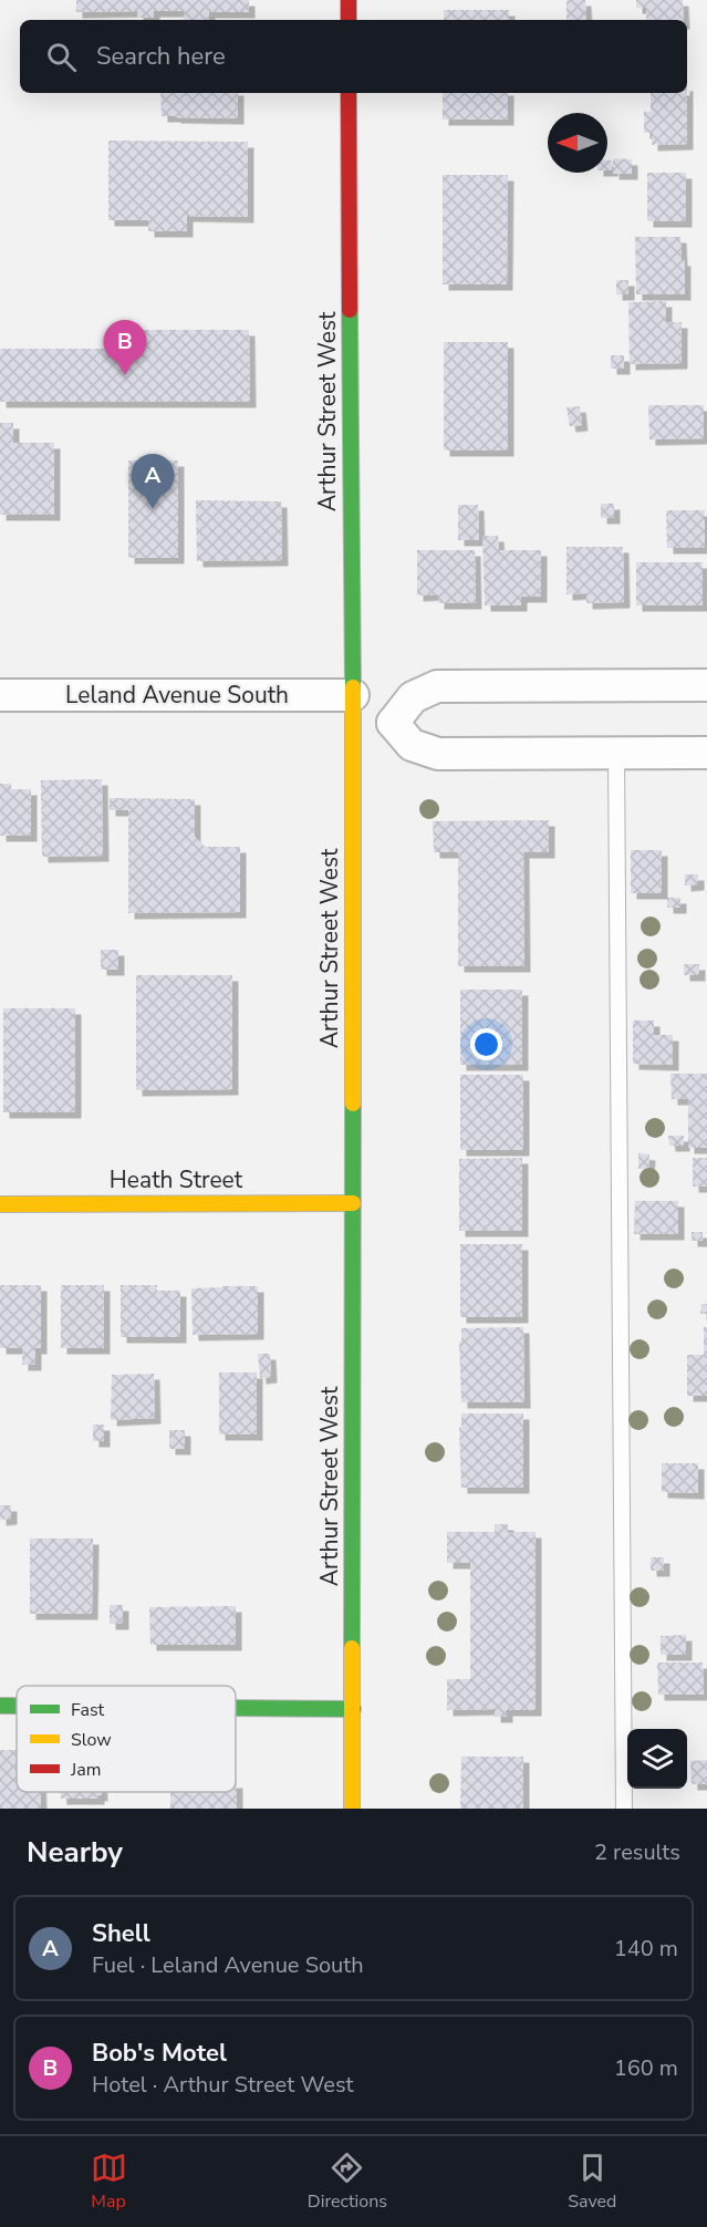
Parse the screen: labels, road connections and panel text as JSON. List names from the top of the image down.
{
  "streets": {
    "main road": ["Arthur Street West", "Heath Street"],
    "street": ["Leland Avenue South"]
  },
  "crossings": [
    ["Arthur Street West", "Leland Avenue South"],
    ["Arthur Street West", "Heath Street"]
  ],
  "legend": ["Fast", "Slow", "Jam"],
  "north": "left",
  "page": {
    "search": "Search here",
    "pins": ["B", "A"],
    "heading": ["Nearby", "2 results"],
    "list": [
      {
        "mark": "A",
        "name": "Shell",
        "note": "Fuel · Leland Avenue South",
        "value": "140 m"
      },
      {
        "mark": "B",
        "name": "Bob's Motel",
        "note": "Hotel · Arthur Street West",
        "value": "160 m"
      }
    ],
    "nav": ["Map", "Directions", "Saved"]
  }
}
